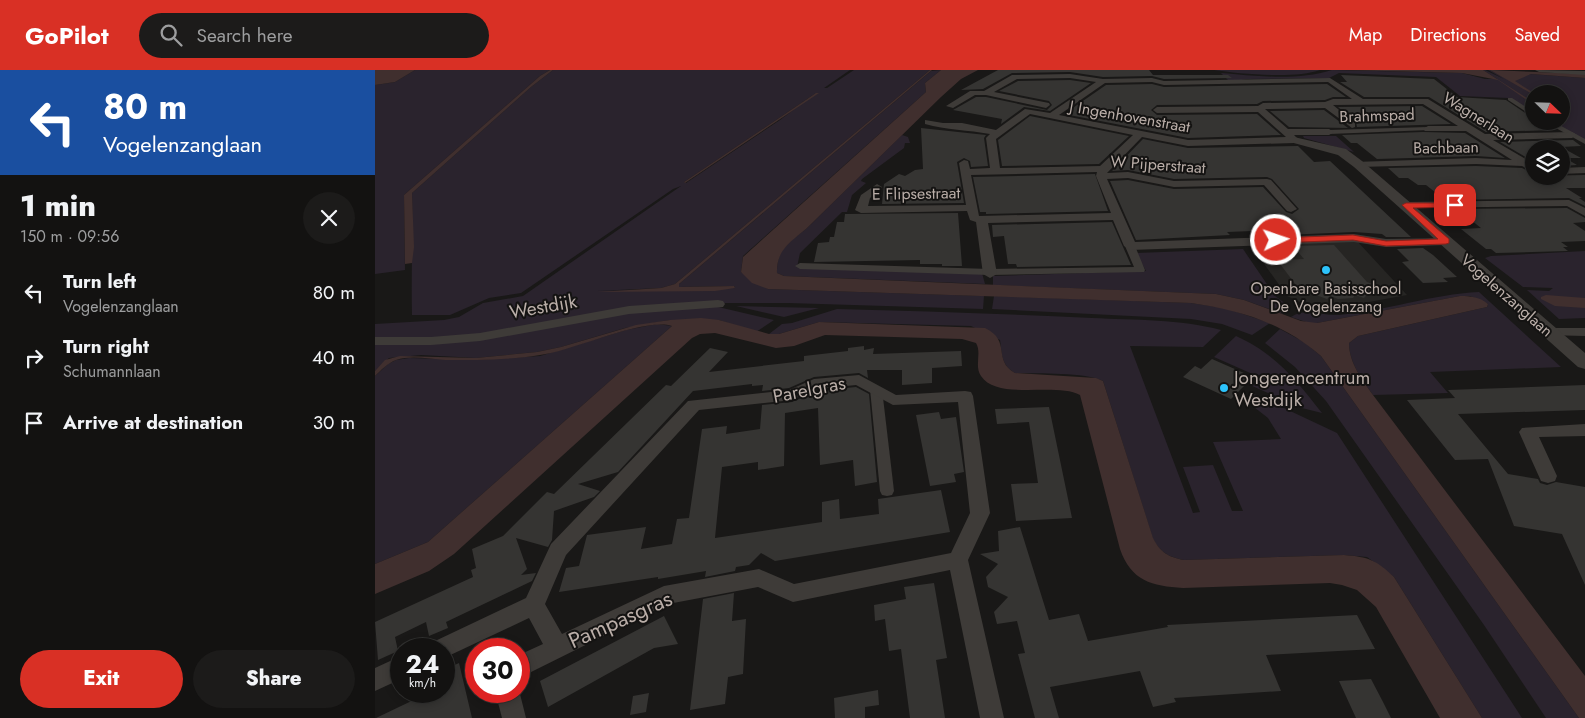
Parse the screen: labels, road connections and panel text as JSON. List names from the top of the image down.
{
  "streets": {
    "street": [
      "Brahmspad",
      "J Ingenhovenstraat",
      "Wagnerlaan",
      "Bachbaan",
      "W Pijperstraat",
      "E Flipsestraat",
      "Vogelenzanglaan",
      "Westdijk",
      "Parelgras",
      "Pampasgras"
    ]
  },
  "crossings": [
    ["Brahmspad", "J Ingenhovenstraat"],
    ["Brahmspad", "Wagnerlaan"],
    ["Brahmspad", "Vogelenzanglaan"],
    ["J Ingenhovenstraat", "Vogelenzanglaan"],
    ["Wagnerlaan", "Bachbaan"],
    ["Wagnerlaan", "Vogelenzanglaan"],
    ["Bachbaan", "Vogelenzanglaan"],
    ["W Pijperstraat", "E Flipsestraat"],
    ["Parelgras", "Pampasgras"]
  ],
  "places": ["Openbare Basisschool De Vogelenzang", "Jongerencentrum Westdijk"],
  "north": "bottom right",
  "page": {
    "header": "GoPilot",
    "search": "Search here",
    "nav": ["Map", "Directions", "Saved"],
    "turn": ["80 m", "Vogelenzanglaan"],
    "heading": ["1 min", "150 m · 09:56"],
    "list": [
      {
        "name": "Turn left",
        "note": "Vogelenzanglaan",
        "value": "80 m"
      },
      {
        "name": "Turn right",
        "note": "Schumannlaan",
        "value": "40 m"
      },
      {
        "name": "Arrive at destination",
        "value": "30 m"
      }
    ],
    "speed": "24 km/h",
    "limit": "30",
    "buttons": ["Exit", "Share"]
  }
}
